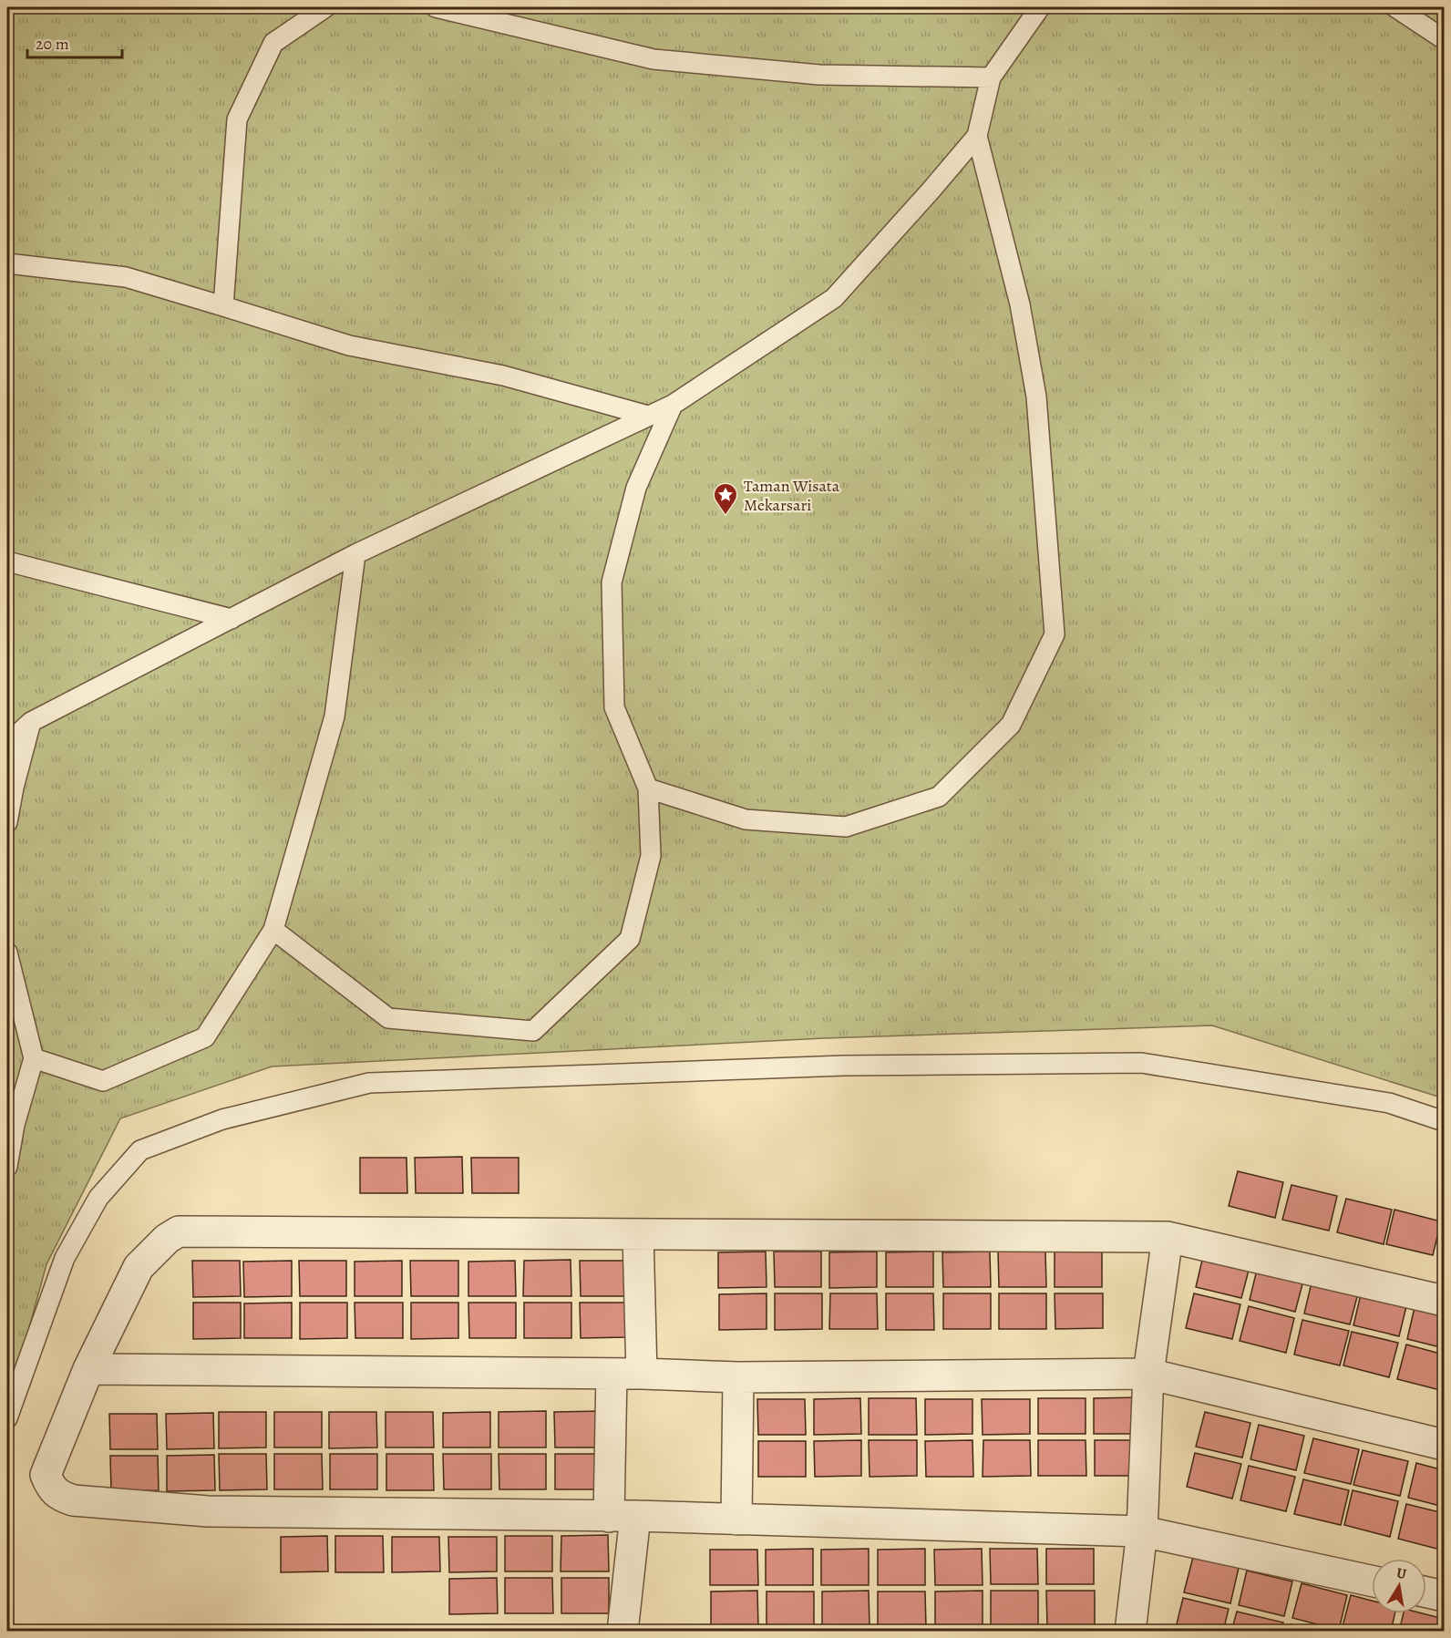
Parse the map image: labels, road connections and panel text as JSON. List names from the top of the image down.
{
  "places": {
    "place": ["Taman Wisata Mekarsari"]
  },
  "scale_bar": "20 m",
  "north": "top"
}
